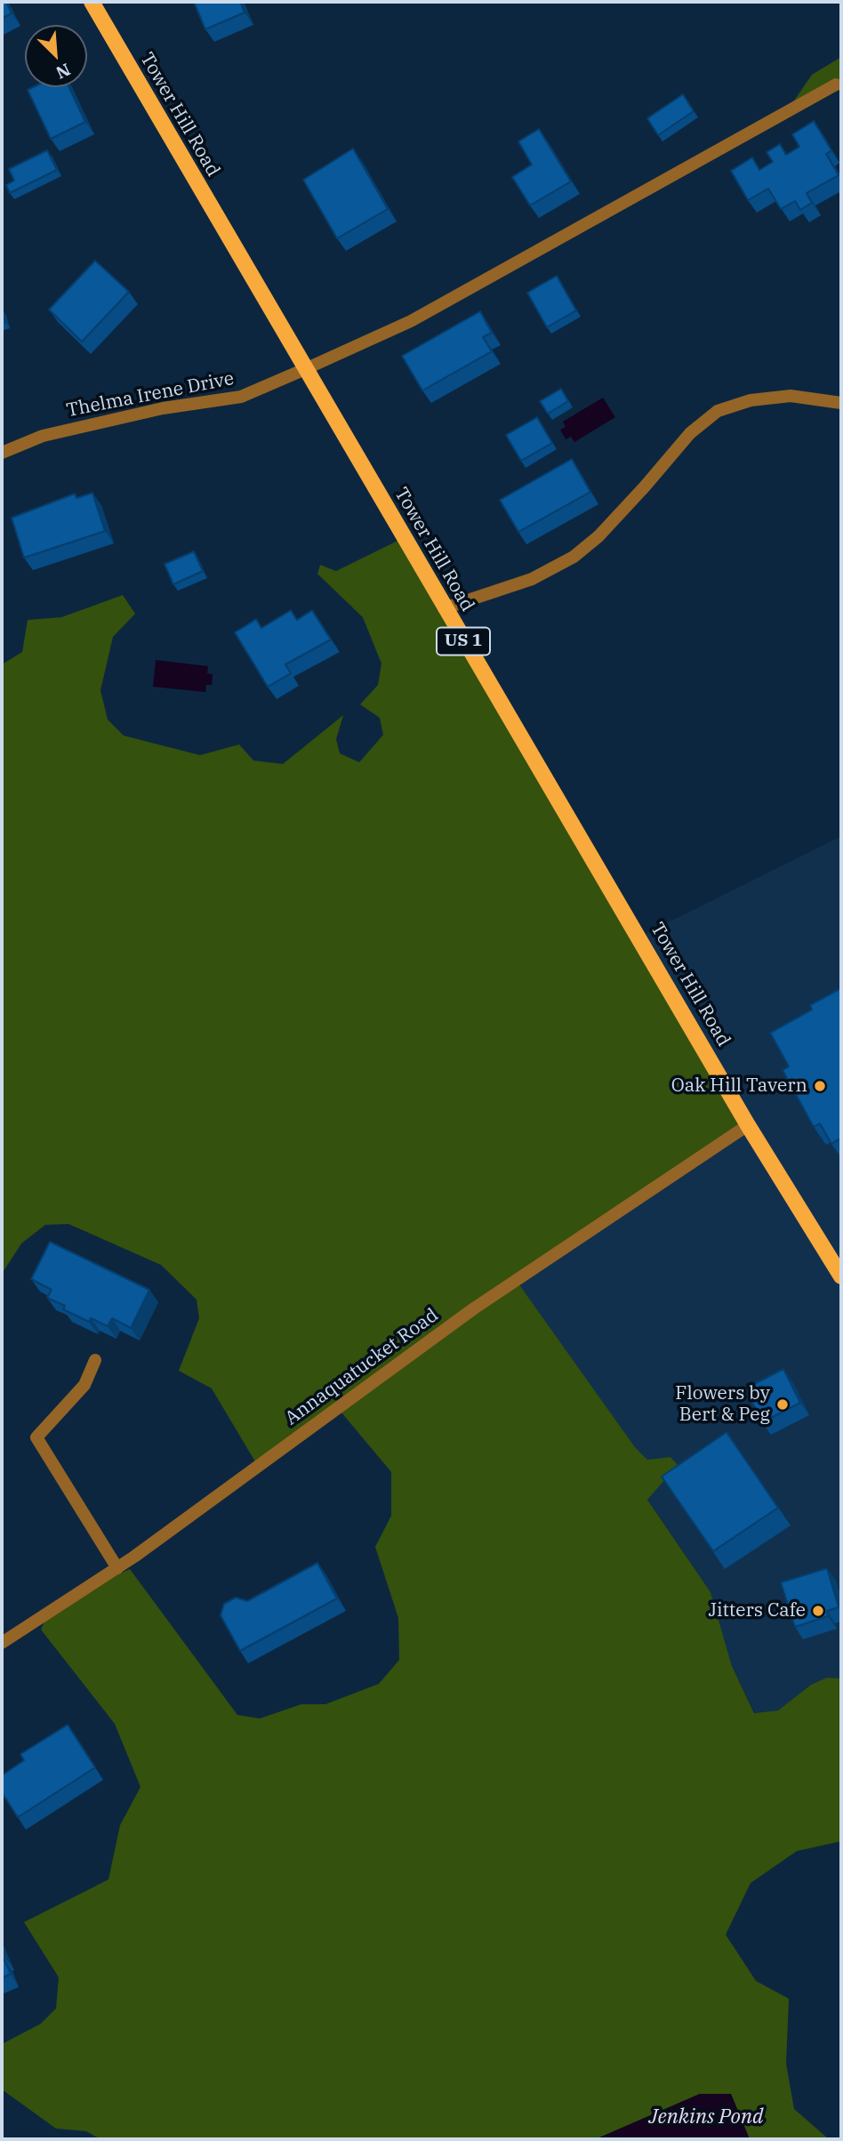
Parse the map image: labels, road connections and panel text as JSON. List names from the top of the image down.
{
  "streets": {
    "main road": ["Tower Hill Road", "US 1"],
    "street": ["Thelma Irene Drive", "Annaquatucket Road"]
  },
  "crossings": [
    ["Tower Hill Road", "Thelma Irene Drive"],
    ["Tower Hill Road", "Annaquatucket Road"]
  ],
  "water": ["Jenkins Pond"],
  "places": ["Oak Hill Tavern", "Flowers by Bert & Peg", "Jitters Cafe"],
  "north": "bottom right"
}
